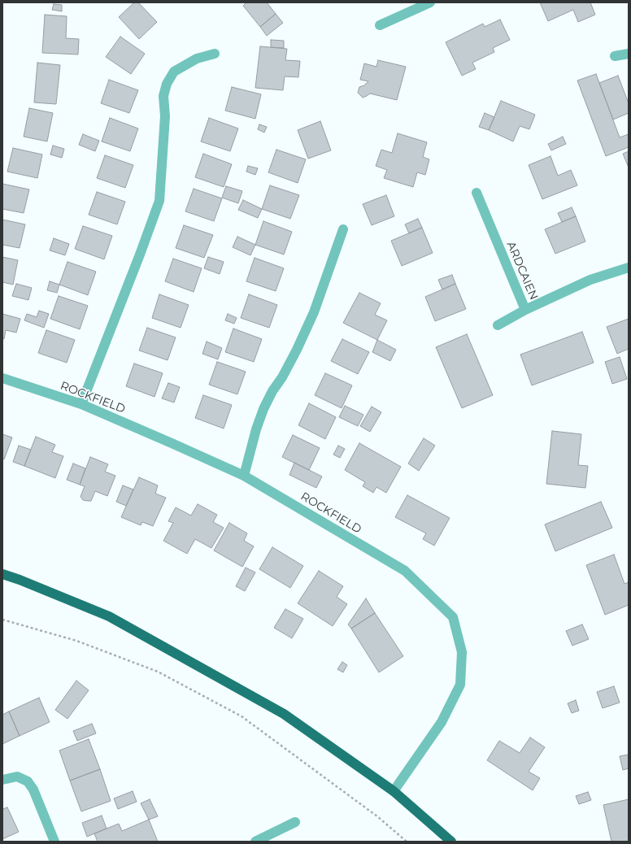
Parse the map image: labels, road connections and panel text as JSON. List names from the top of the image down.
{
  "streets": {
    "street": ["ARDCAIEN", "ROCKFIELD"]
  }
}
